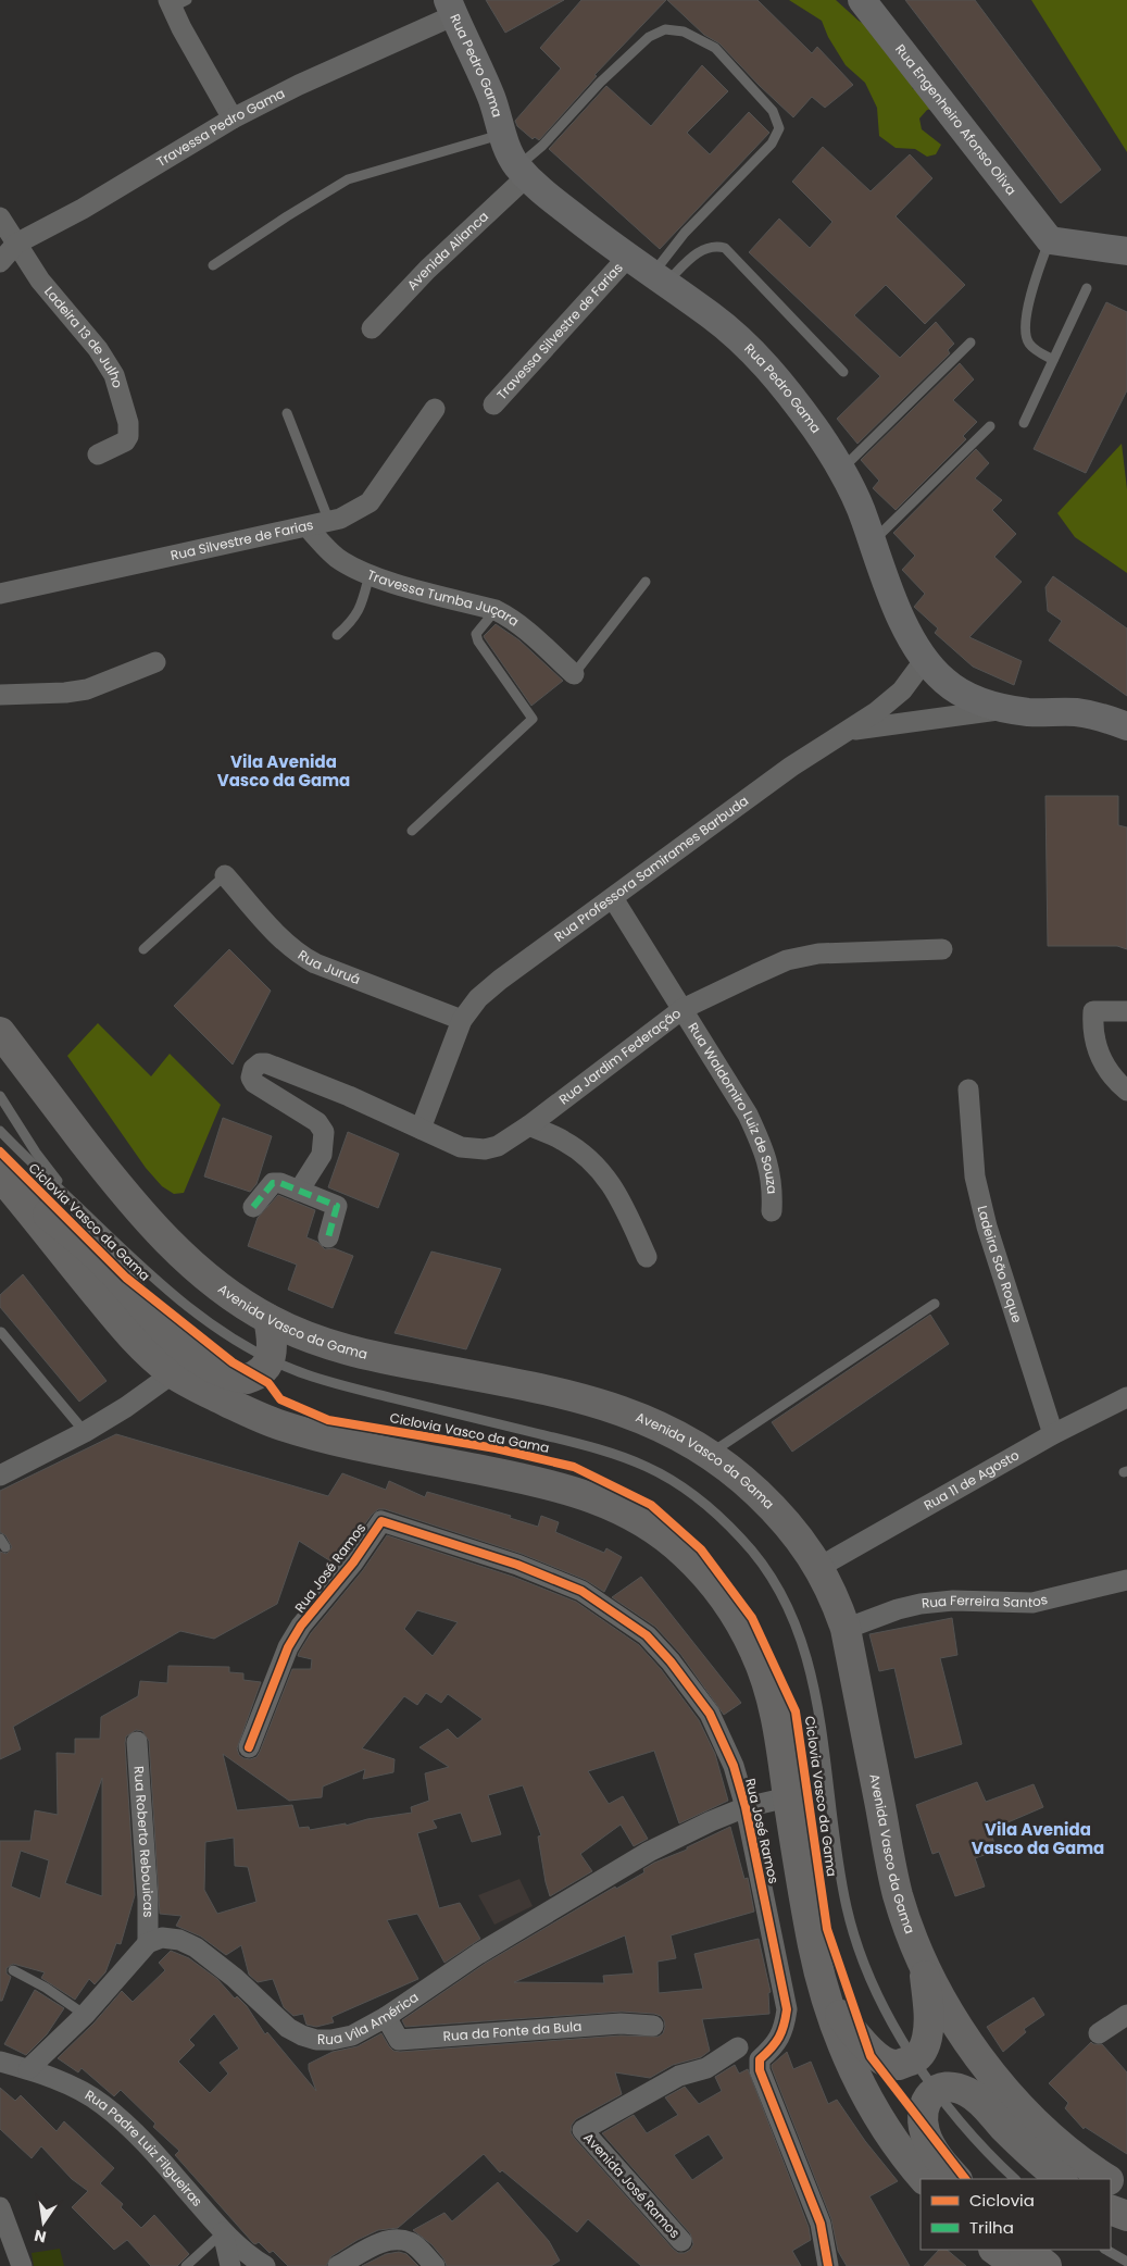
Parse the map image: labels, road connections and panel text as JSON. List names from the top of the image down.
{
  "streets": {
    "main road": ["Avenida Vasco da Gama"],
    "street": [
      "Rua Pedro Gama",
      "Rua Engenheiro Afonso Oliva",
      "Travessa Pedro Gama",
      "Avenida Alianca",
      "Travessa Silvestre de Farias",
      "Ladeira 13 de Julho",
      "Rua Silvestre de Farias",
      "Travessa Tumba Juçara",
      "Rua Professora Samirames Barbuda",
      "Rua Juruá",
      "Rua Jardim Federação",
      "Rua Waldomiro Luiz de Souza",
      "Ladeira São Roque",
      "Rua 11 de Agosto",
      "Rua José Ramos",
      "Rua Ferreira Santos",
      "Rua Roberto Rebouicas",
      "Rua Vila América",
      "Rua da Fonte da Bula",
      "Rua Padre Luiz Filgueiras",
      "Avenida José Ramos"
    ],
    "cycle path": ["Ciclovia Vasco da Gama"]
  },
  "crossings": [
    ["Rua Pedro Gama", "Travessa Pedro Gama"],
    ["Rua Pedro Gama", "Avenida Alianca"],
    ["Rua Pedro Gama", "Travessa Silvestre de Farias"],
    ["Rua Pedro Gama", "Rua Professora Samirames Barbuda"],
    ["Travessa Pedro Gama", "Ladeira 13 de Julho"],
    ["Rua Silvestre de Farias", "Travessa Tumba Juçara"],
    ["Rua Professora Samirames Barbuda", "Rua Juruá"],
    ["Rua Professora Samirames Barbuda", "Rua Waldomiro Luiz de Souza"],
    ["Rua Jardim Federação", "Rua Waldomiro Luiz de Souza"],
    ["Ladeira São Roque", "Rua 11 de Agosto"],
    ["Avenida Vasco da Gama", "Rua 11 de Agosto"],
    ["Avenida Vasco da Gama", "Rua Ferreira Santos"],
    ["Rua José Ramos", "Rua Vila América"],
    ["Rua Roberto Rebouicas", "Rua Vila América"],
    ["Rua Vila América", "Rua da Fonte da Bula"]
  ],
  "districts": ["Vila Avenida Vasco da Gama", "Vila Avenida Vasco da Gama"],
  "legend": ["Ciclovia", "Trilha"],
  "north": "bottom"
}
